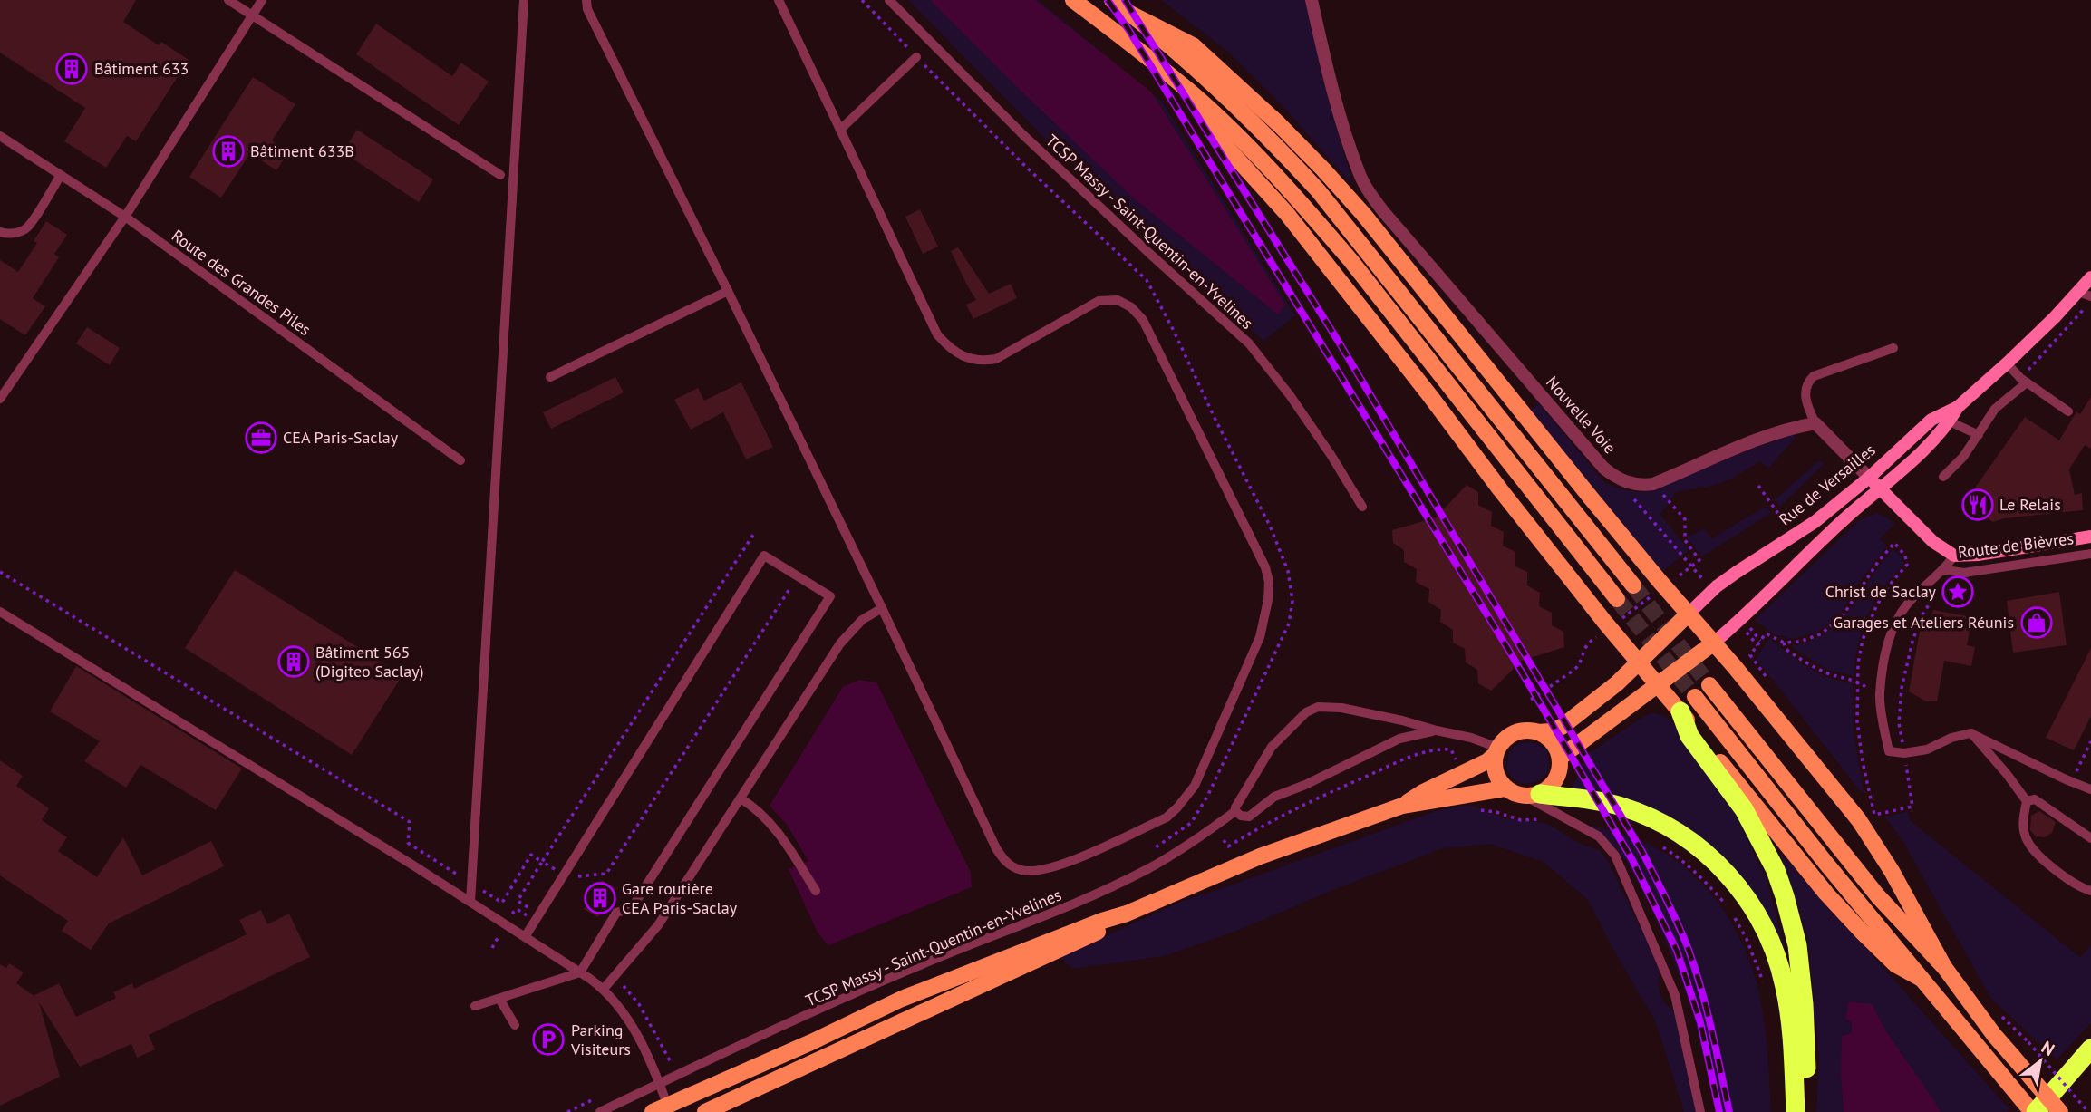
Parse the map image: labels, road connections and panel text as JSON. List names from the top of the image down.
{
  "streets": {
    "main road": ["Rue de Versailles", "Route de Bièvres"],
    "street": ["Nouvelle Voie"],
    "lane": ["TCSP Massy - Saint-Quentin-en-Yvelines", "Route des Grandes Piles"]
  },
  "crossings": [
    ["Rue de Versailles", "Route de Bièvres"]
  ],
  "places": {
    "building": [
      "Bâtiment 633",
      "Bâtiment 633B",
      "Bâtiment 565 (Digiteo Saclay)",
      "Gare routière CEA Paris-Saclay"
    ],
    "office": ["CEA Paris-Saclay"],
    "restaurant": ["Le Relais"],
    "place": ["Christ de Saclay"],
    "shop": ["Garages et Ateliers Réunis"],
    "parking": ["Parking Visiteurs"]
  },
  "north": "top right"
}
